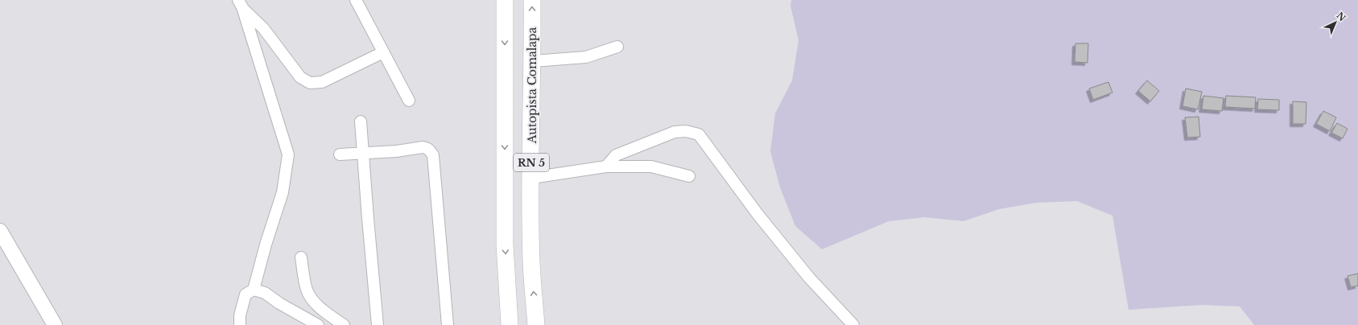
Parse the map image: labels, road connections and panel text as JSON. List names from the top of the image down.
{
  "streets": {
    "highway": ["Autopista Comalapa", "RN 5"]
  },
  "north": "top right"
}
